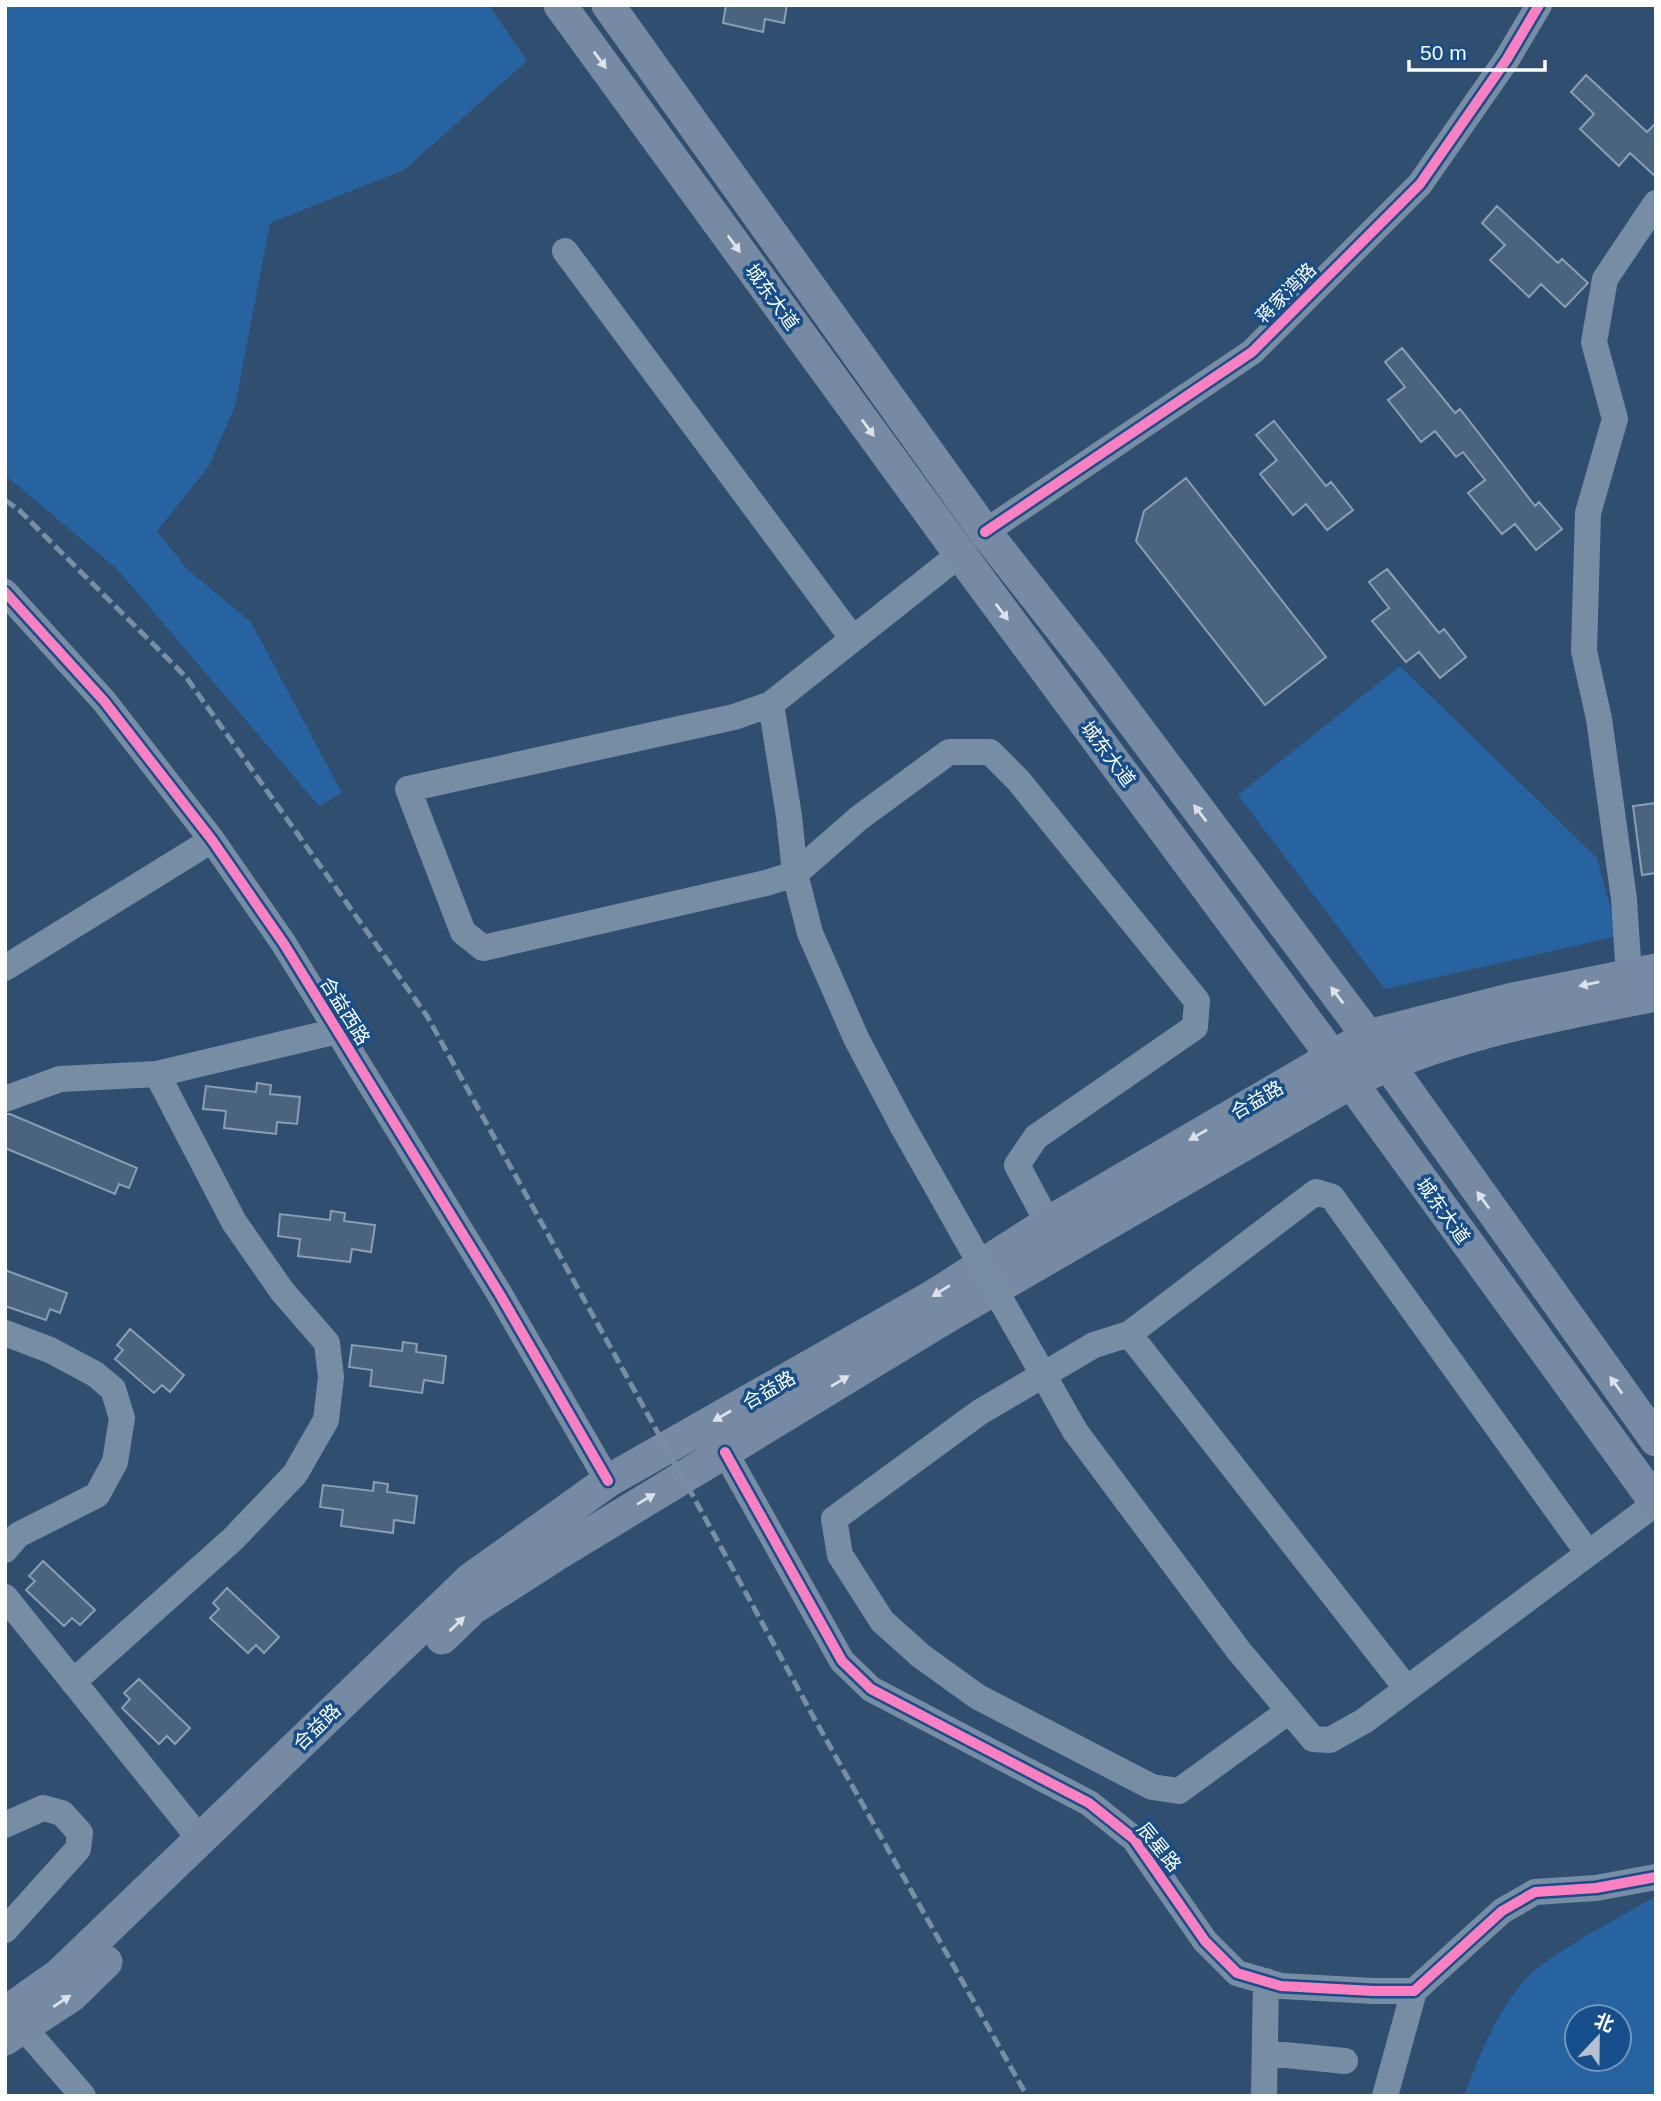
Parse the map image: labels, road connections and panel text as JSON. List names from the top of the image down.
{
  "streets": {
    "main road": ["城东大道", "合益路"],
    "street": ["蒋家湾路", "合益西路", "辰星路"]
  },
  "crossings": [
    ["蒋家湾路", "城东大道"],
    ["城东大道", "合益路"],
    ["合益西路", "合益路"],
    ["合益路", "辰星路"]
  ],
  "scale_bar": "50 m",
  "north": "top"
}
